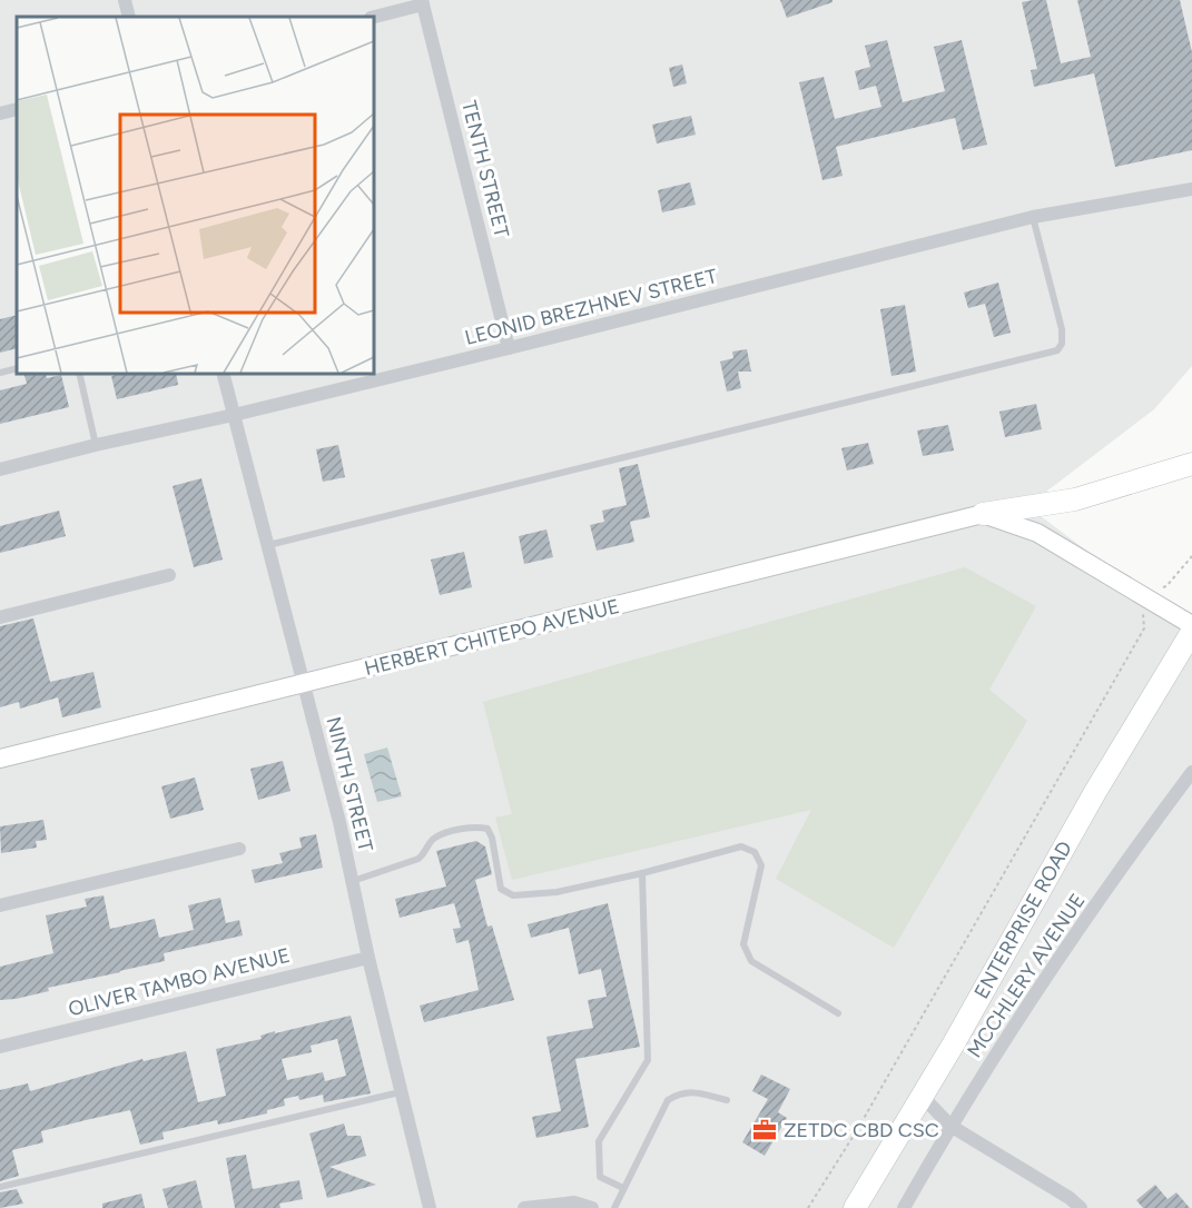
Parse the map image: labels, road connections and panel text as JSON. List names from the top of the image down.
{
  "streets": {
    "highway": ["ENTERPRISE ROAD"],
    "main road": ["HERBERT CHITEPO AVENUE"],
    "street": [
      "TENTH STREET",
      "LEONID BREZHNEV STREET",
      "NINTH STREET",
      "MCCHLERY AVENUE",
      "OLIVER TAMBO AVENUE"
    ]
  },
  "crossings": [
    ["TENTH STREET", "LEONID BREZHNEV STREET"],
    ["LEONID BREZHNEV STREET", "NINTH STREET"],
    ["HERBERT CHITEPO AVENUE", "NINTH STREET"],
    ["NINTH STREET", "OLIVER TAMBO AVENUE"]
  ],
  "places": {
    "office": ["ZETDC CBD CSC"]
  }
}
